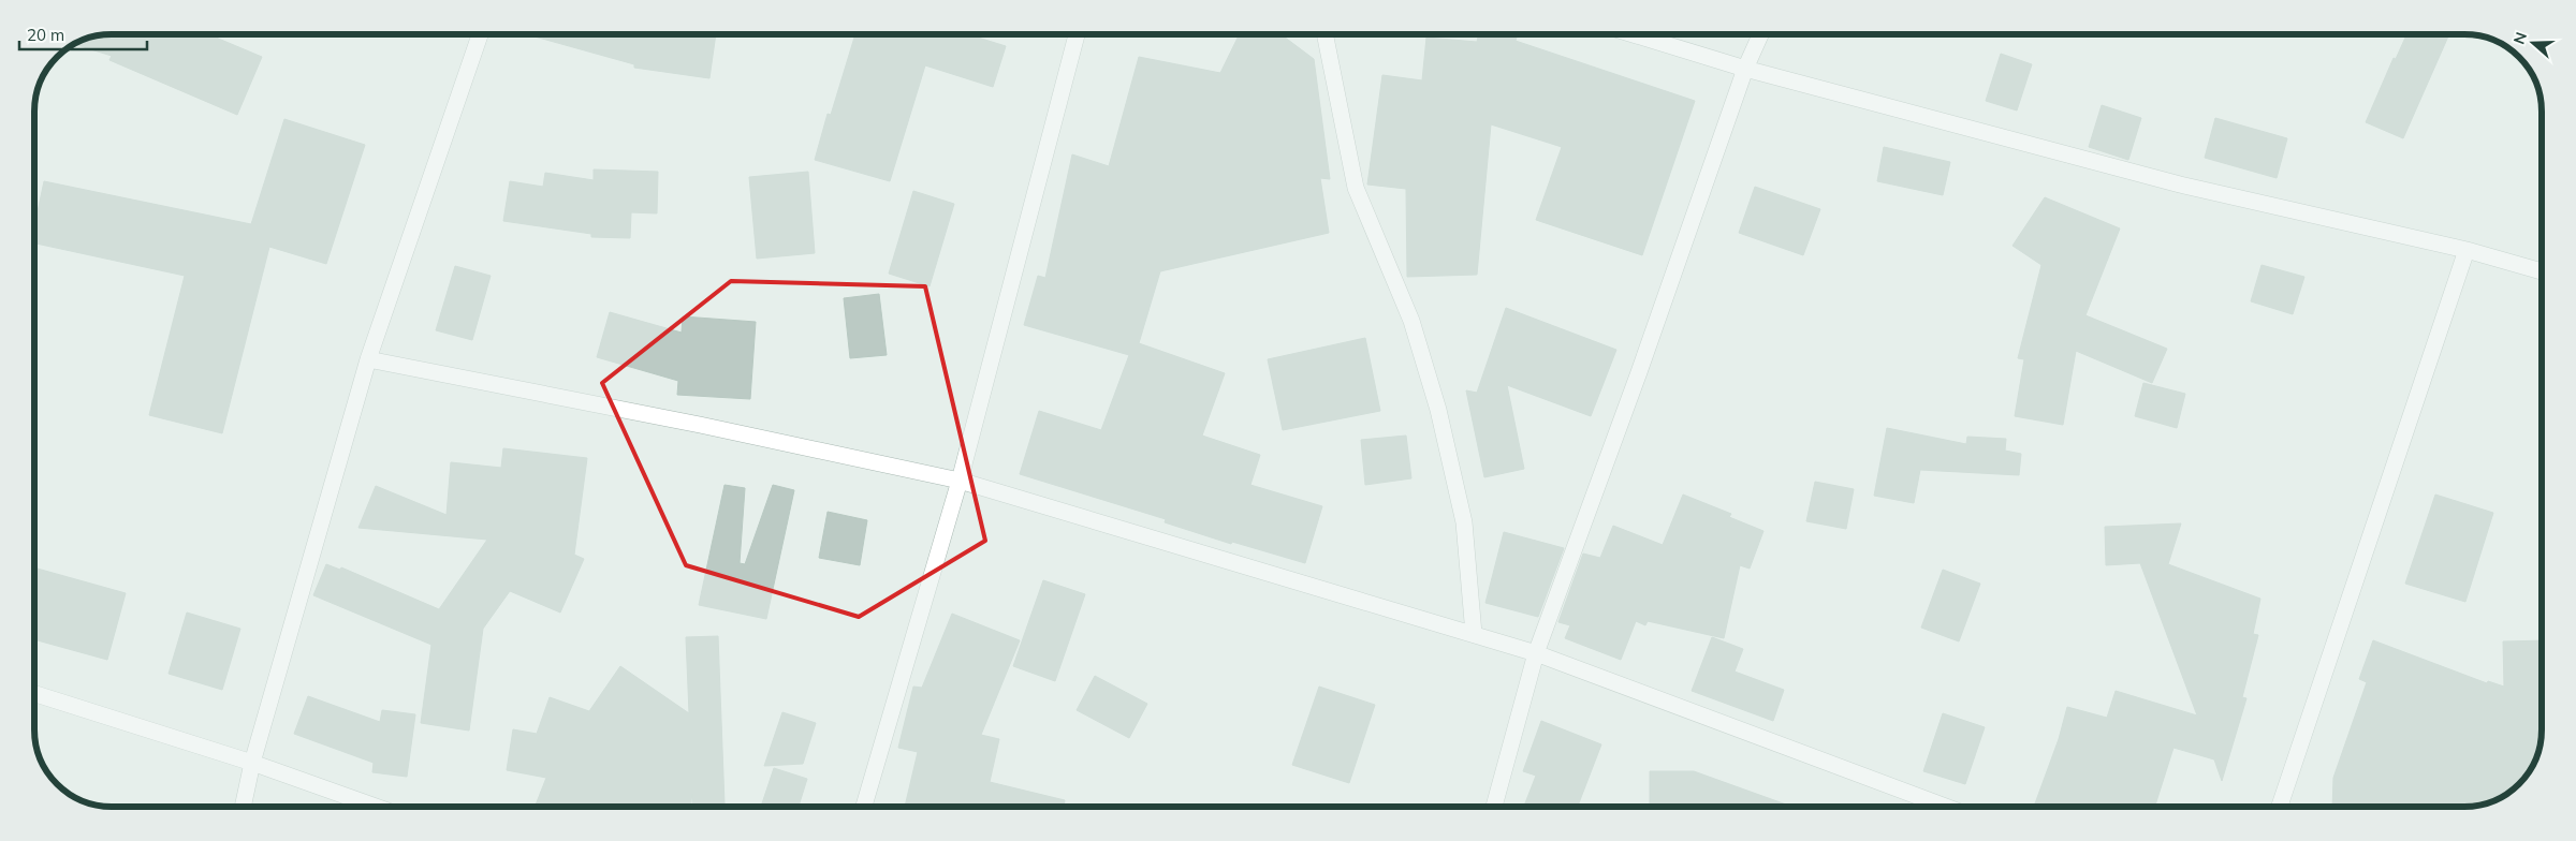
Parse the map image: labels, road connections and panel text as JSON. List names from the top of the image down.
{
  "scale_bar": "20 m",
  "north": "left"
}
